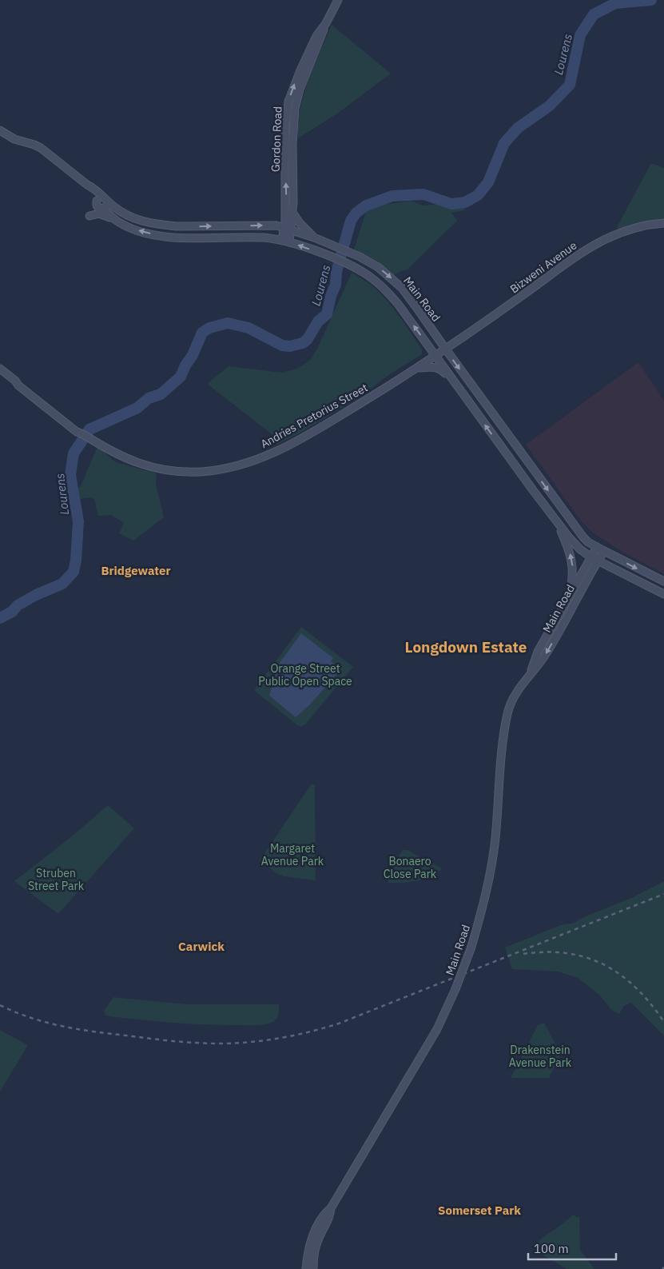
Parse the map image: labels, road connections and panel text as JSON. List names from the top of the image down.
{
  "streets": {
    "main road": [
      "Gordon Road",
      "Bizweni Avenue",
      "Main Road",
      "Andries Pretorius Street"
    ]
  },
  "crossings": [
    ["Gordon Road", "Main Road"],
    ["Bizweni Avenue", "Main Road"],
    ["Bizweni Avenue", "Andries Pretorius Street"],
    ["Main Road", "Andries Pretorius Street"]
  ],
  "districts": [
    "Bridgewater",
    "Longdown Estate",
    "Carwick",
    "Somerset Park"
  ],
  "water": ["Lourens"],
  "parks": [
    "Orange Street Public Open Space",
    "Margaret Avenue Park",
    "Bonaero Close Park",
    "Struben Street Park",
    "Drakenstein Avenue Park"
  ],
  "scale_bar": "100 m"
}
